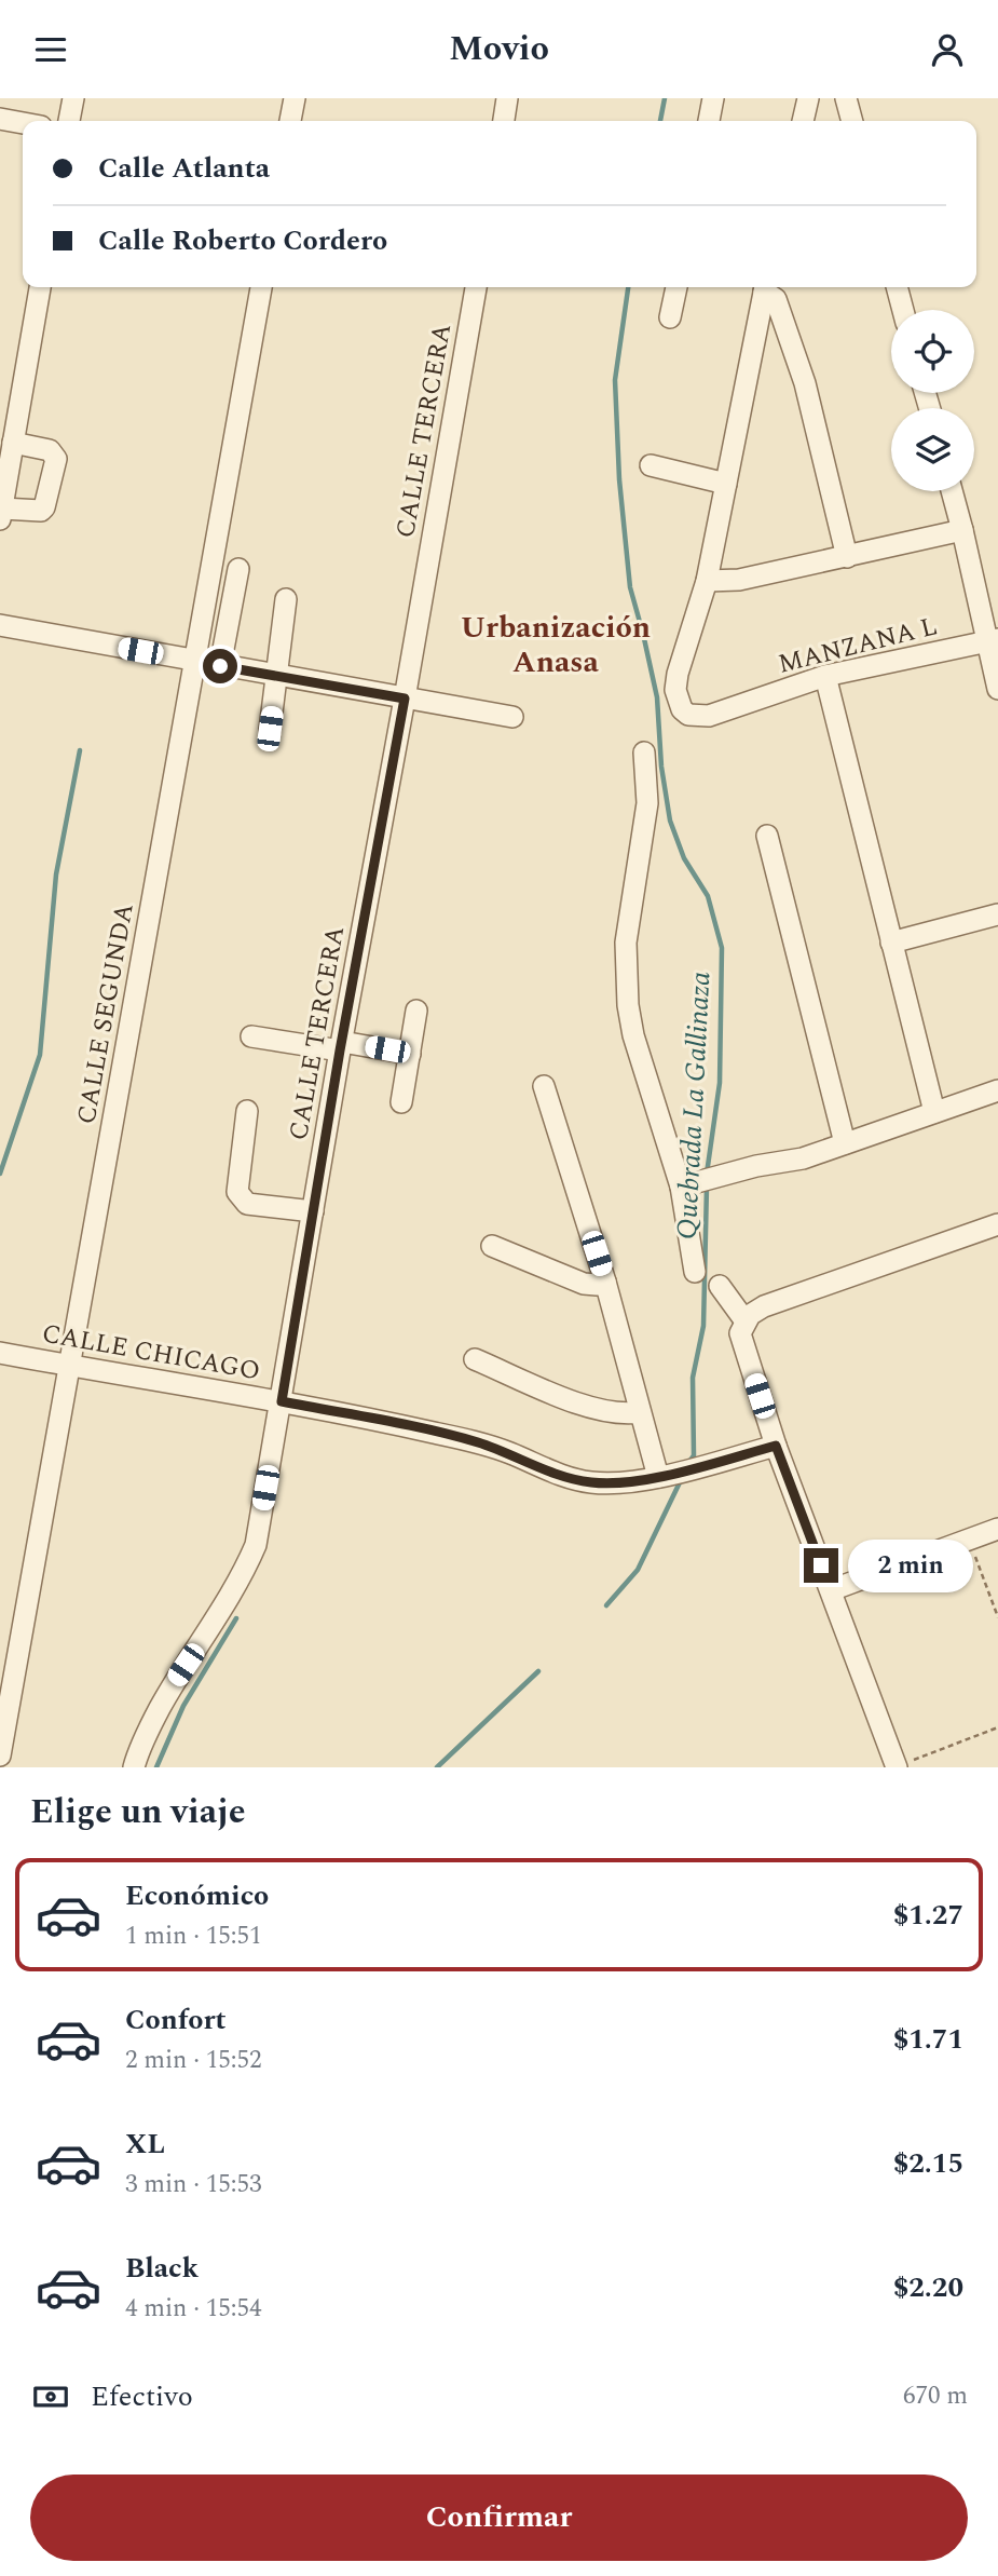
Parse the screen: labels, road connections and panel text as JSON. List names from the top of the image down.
{
  "streets": {
    "street": [
      "CALLE TERCERA",
      "MANZANA L",
      "CALLE SEGUNDA",
      "CALLE CHICAGO"
    ]
  },
  "crossings": [
    ["CALLE TERCERA", "CALLE CHICAGO"],
    ["CALLE SEGUNDA", "CALLE CHICAGO"]
  ],
  "districts": ["Urbanización Anasa"],
  "water": ["Quebrada La Gallinaza"],
  "page": {
    "header": "Movio",
    "banner": ["Calle Atlanta", "Calle Roberto Cordero"],
    "bubble": "2 min",
    "heading": "Elige un viaje",
    "list": [
      {
        "name": "Económico",
        "note": "1 min · 15:51",
        "value": "$1.27"
      },
      {
        "name": "Confort",
        "note": "2 min · 15:52",
        "value": "$1.71"
      },
      {
        "name": "XL",
        "note": "3 min · 15:53",
        "value": "$2.15"
      },
      {
        "name": "Black",
        "note": "4 min · 15:54",
        "value": "$2.20"
      }
    ],
    "pay": ["Efectivo", "670 m"],
    "buttons": "Confirmar"
  }
}
